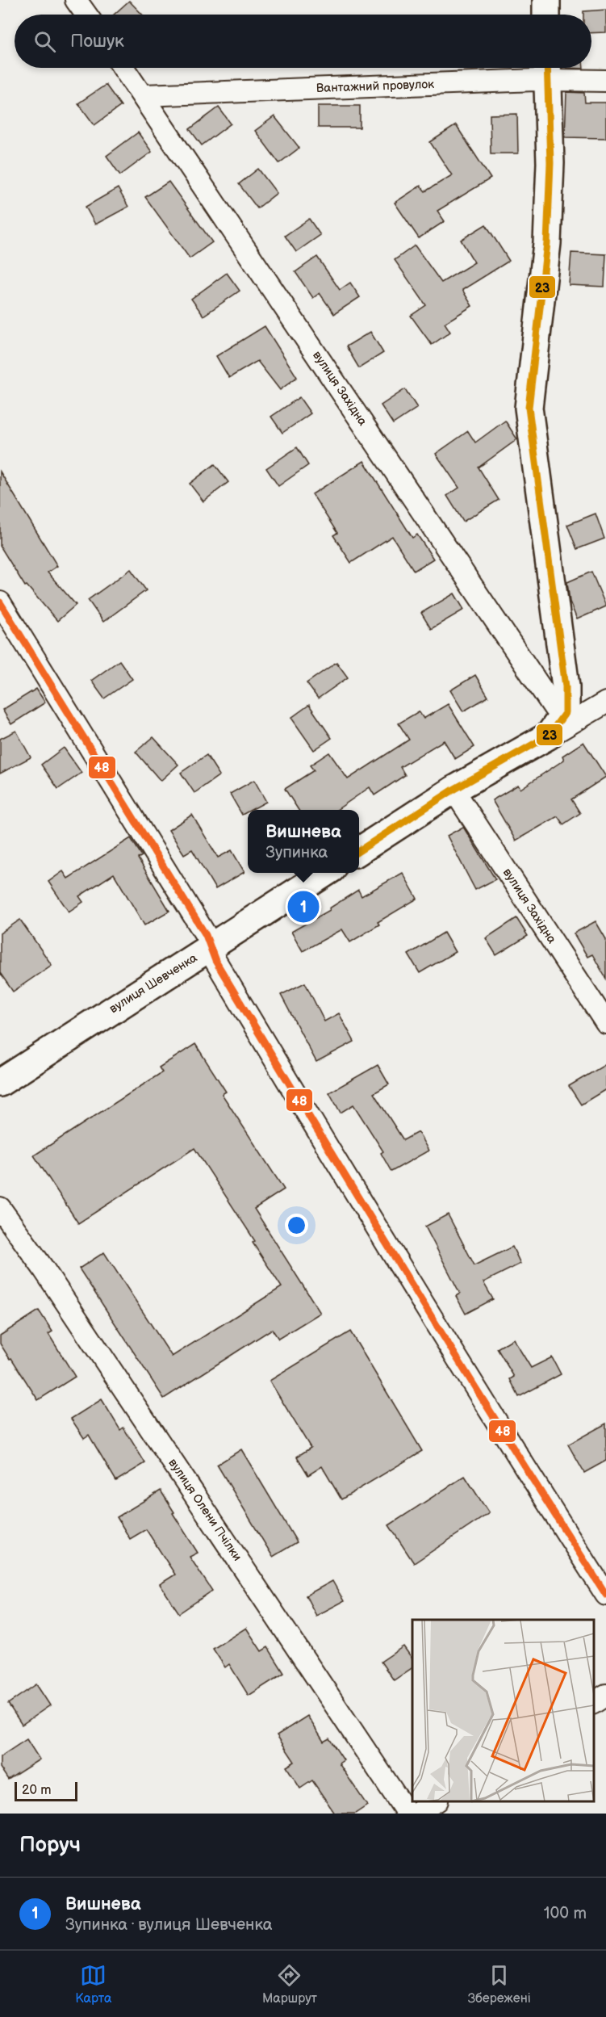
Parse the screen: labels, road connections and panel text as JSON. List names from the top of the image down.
{
  "streets": {
    "street": [
      "Вантажний провулок",
      "вулиця Західна",
      "вулиця Шевченка",
      "вулиця Олени Пчілки"
    ]
  },
  "crossings": [
    ["Вантажний провулок", "вулиця Західна"]
  ],
  "lines": ["transit line 23", "transit line 48"],
  "scale_bar": "20 m",
  "page": {
    "search": "Пошук",
    "popup": ["Вишнева", "Зупинка"],
    "pins": "1",
    "scale": "20 m",
    "heading": "Поруч",
    "list": [
      {
        "mark": "1",
        "name": "Вишнева",
        "note": "Зупинка · вулиця Шевченка",
        "value": "100 m"
      }
    ],
    "nav": ["Карта", "Маршрут", "Збережені"]
  }
}
